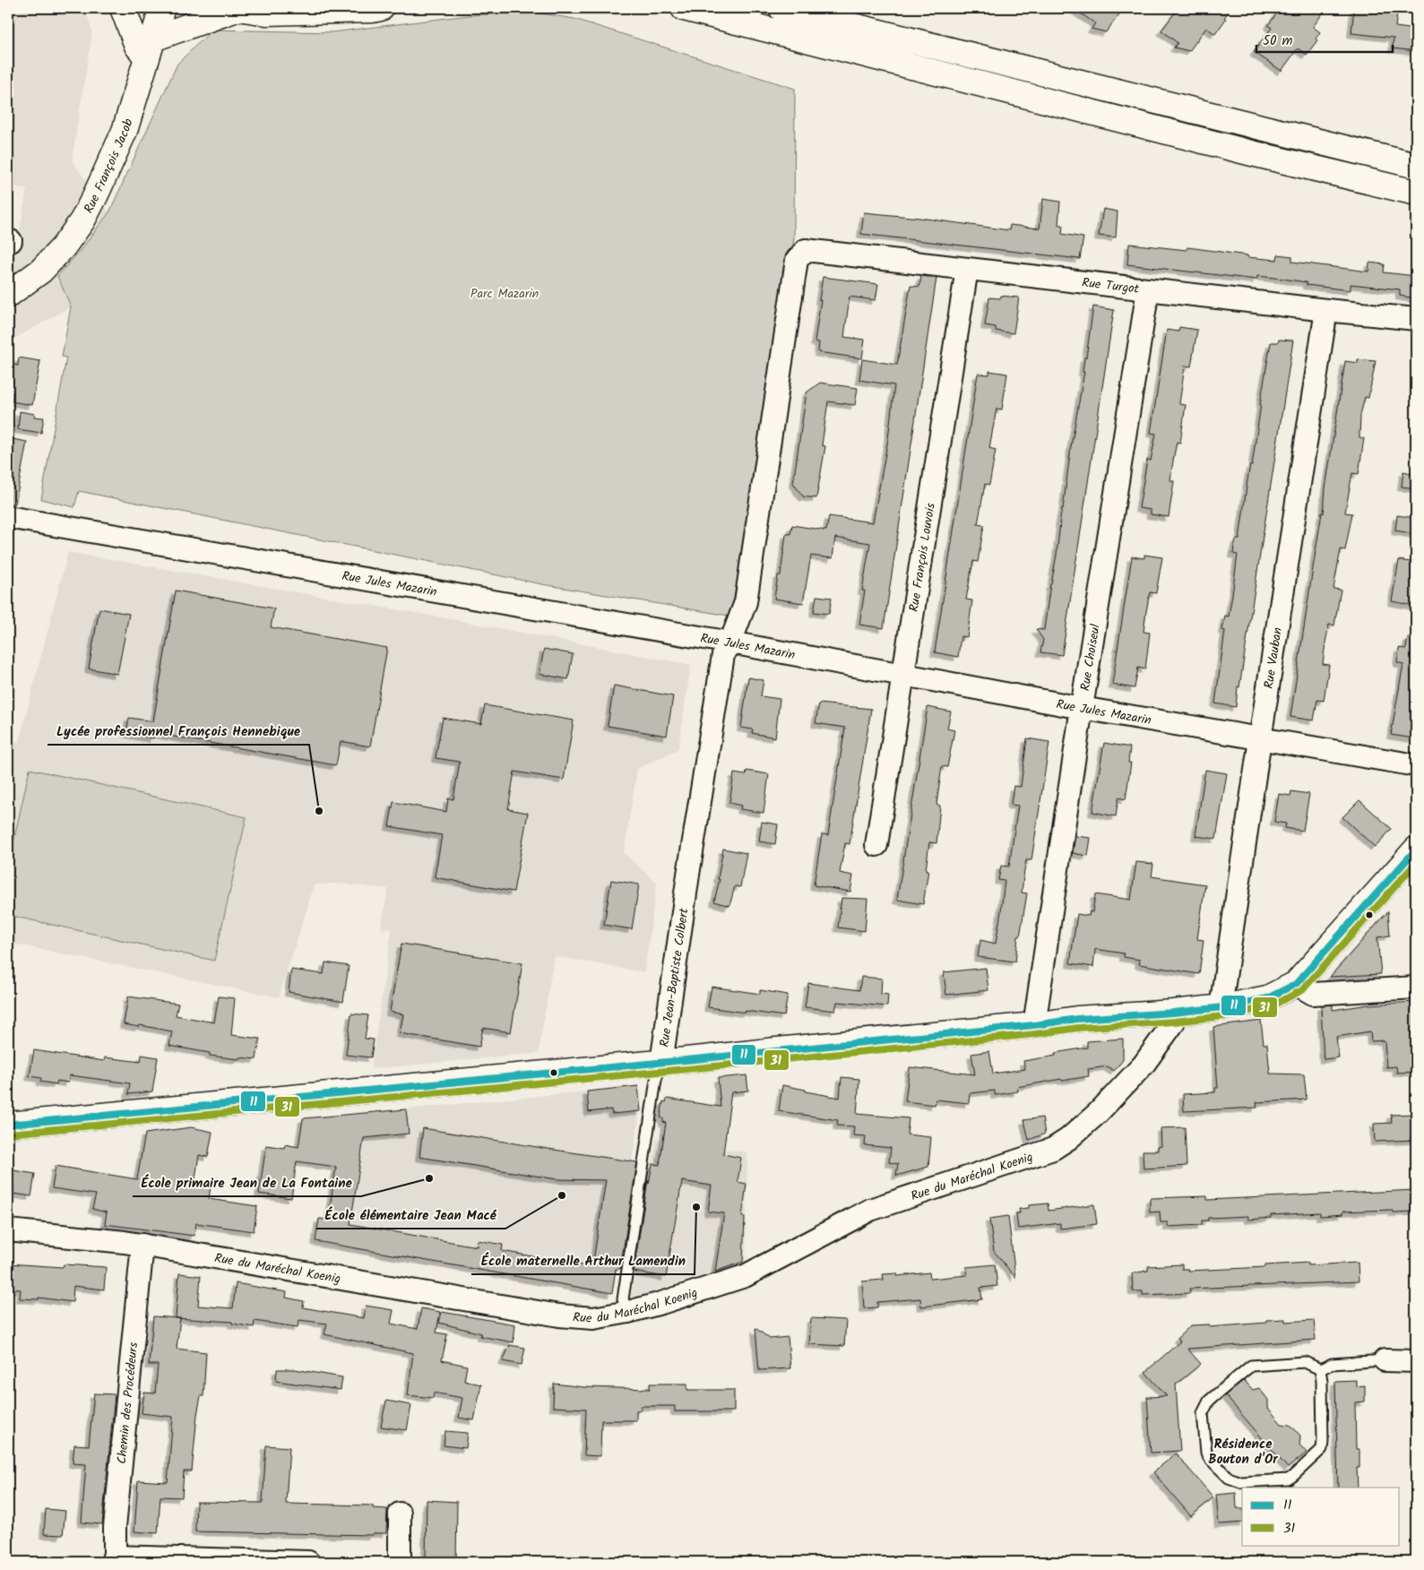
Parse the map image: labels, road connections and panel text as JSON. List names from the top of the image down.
{
  "streets": {
    "main road": ["Rue François Jacob"],
    "street": [
      "Rue Turgot",
      "Rue François Louvois",
      "Rue Jules Mazarin",
      "Rue Choiseul",
      "Rue Vauban",
      "Rue Jean-Baptiste Colbert",
      "Rue du Maréchal Koenig",
      "Chemin des Procédeurs"
    ]
  },
  "crossings": [
    ["Rue Turgot", "Rue François Louvois"],
    ["Rue Turgot", "Rue Choiseul"],
    ["Rue Turgot", "Rue Vauban"],
    ["Rue Turgot", "Rue Jean-Baptiste Colbert"],
    ["Rue François Louvois", "Rue Jules Mazarin"],
    ["Rue Jules Mazarin", "Rue Choiseul"],
    ["Rue Jules Mazarin", "Rue Vauban"],
    ["Rue Jules Mazarin", "Rue Jean-Baptiste Colbert"],
    ["Rue Jean-Baptiste Colbert", "Rue du Maréchal Koenig"],
    ["Rue du Maréchal Koenig", "Chemin des Procédeurs"]
  ],
  "districts": ["Résidence Bouton d'Or"],
  "parks": ["Parc Mazarin"],
  "places": [
    "Lycée professionnel François Hennebique",
    "École primaire Jean de La Fontaine",
    "École élémentaire Jean Macé",
    "École maternelle Arthur Lamendin"
  ],
  "lines": ["transit line 11", "transit line 31"],
  "legend": ["11", "31"],
  "scale_bar": "50 m"
}
